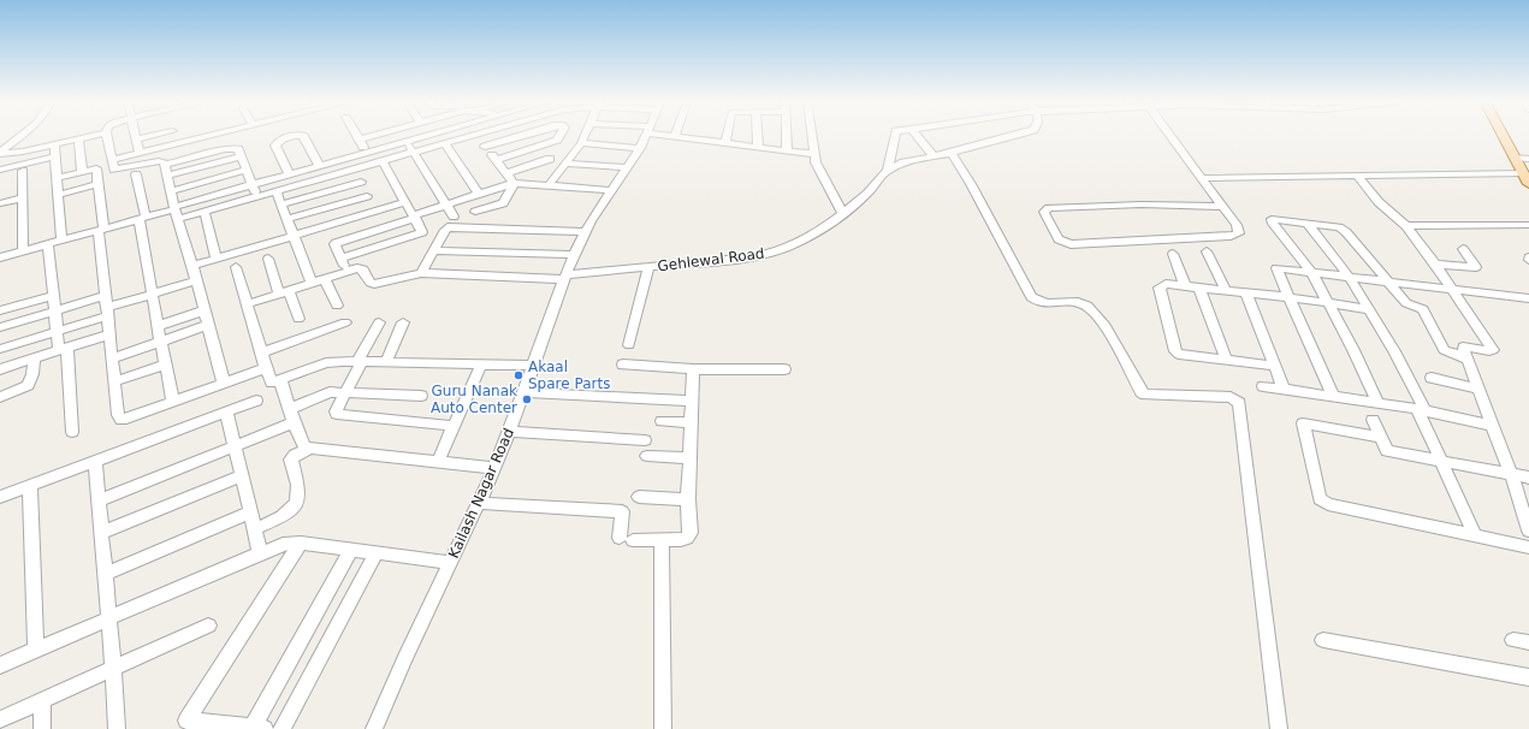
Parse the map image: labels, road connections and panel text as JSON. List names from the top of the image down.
{
  "streets": {
    "street": ["Gehlewal Road", "Kailash Nagar Road"]
  },
  "crossings": [
    ["Gehlewal Road", "Kailash Nagar Road"]
  ],
  "places": ["Akaal Spare Parts", "Guru Nanak Auto Center"]
}
